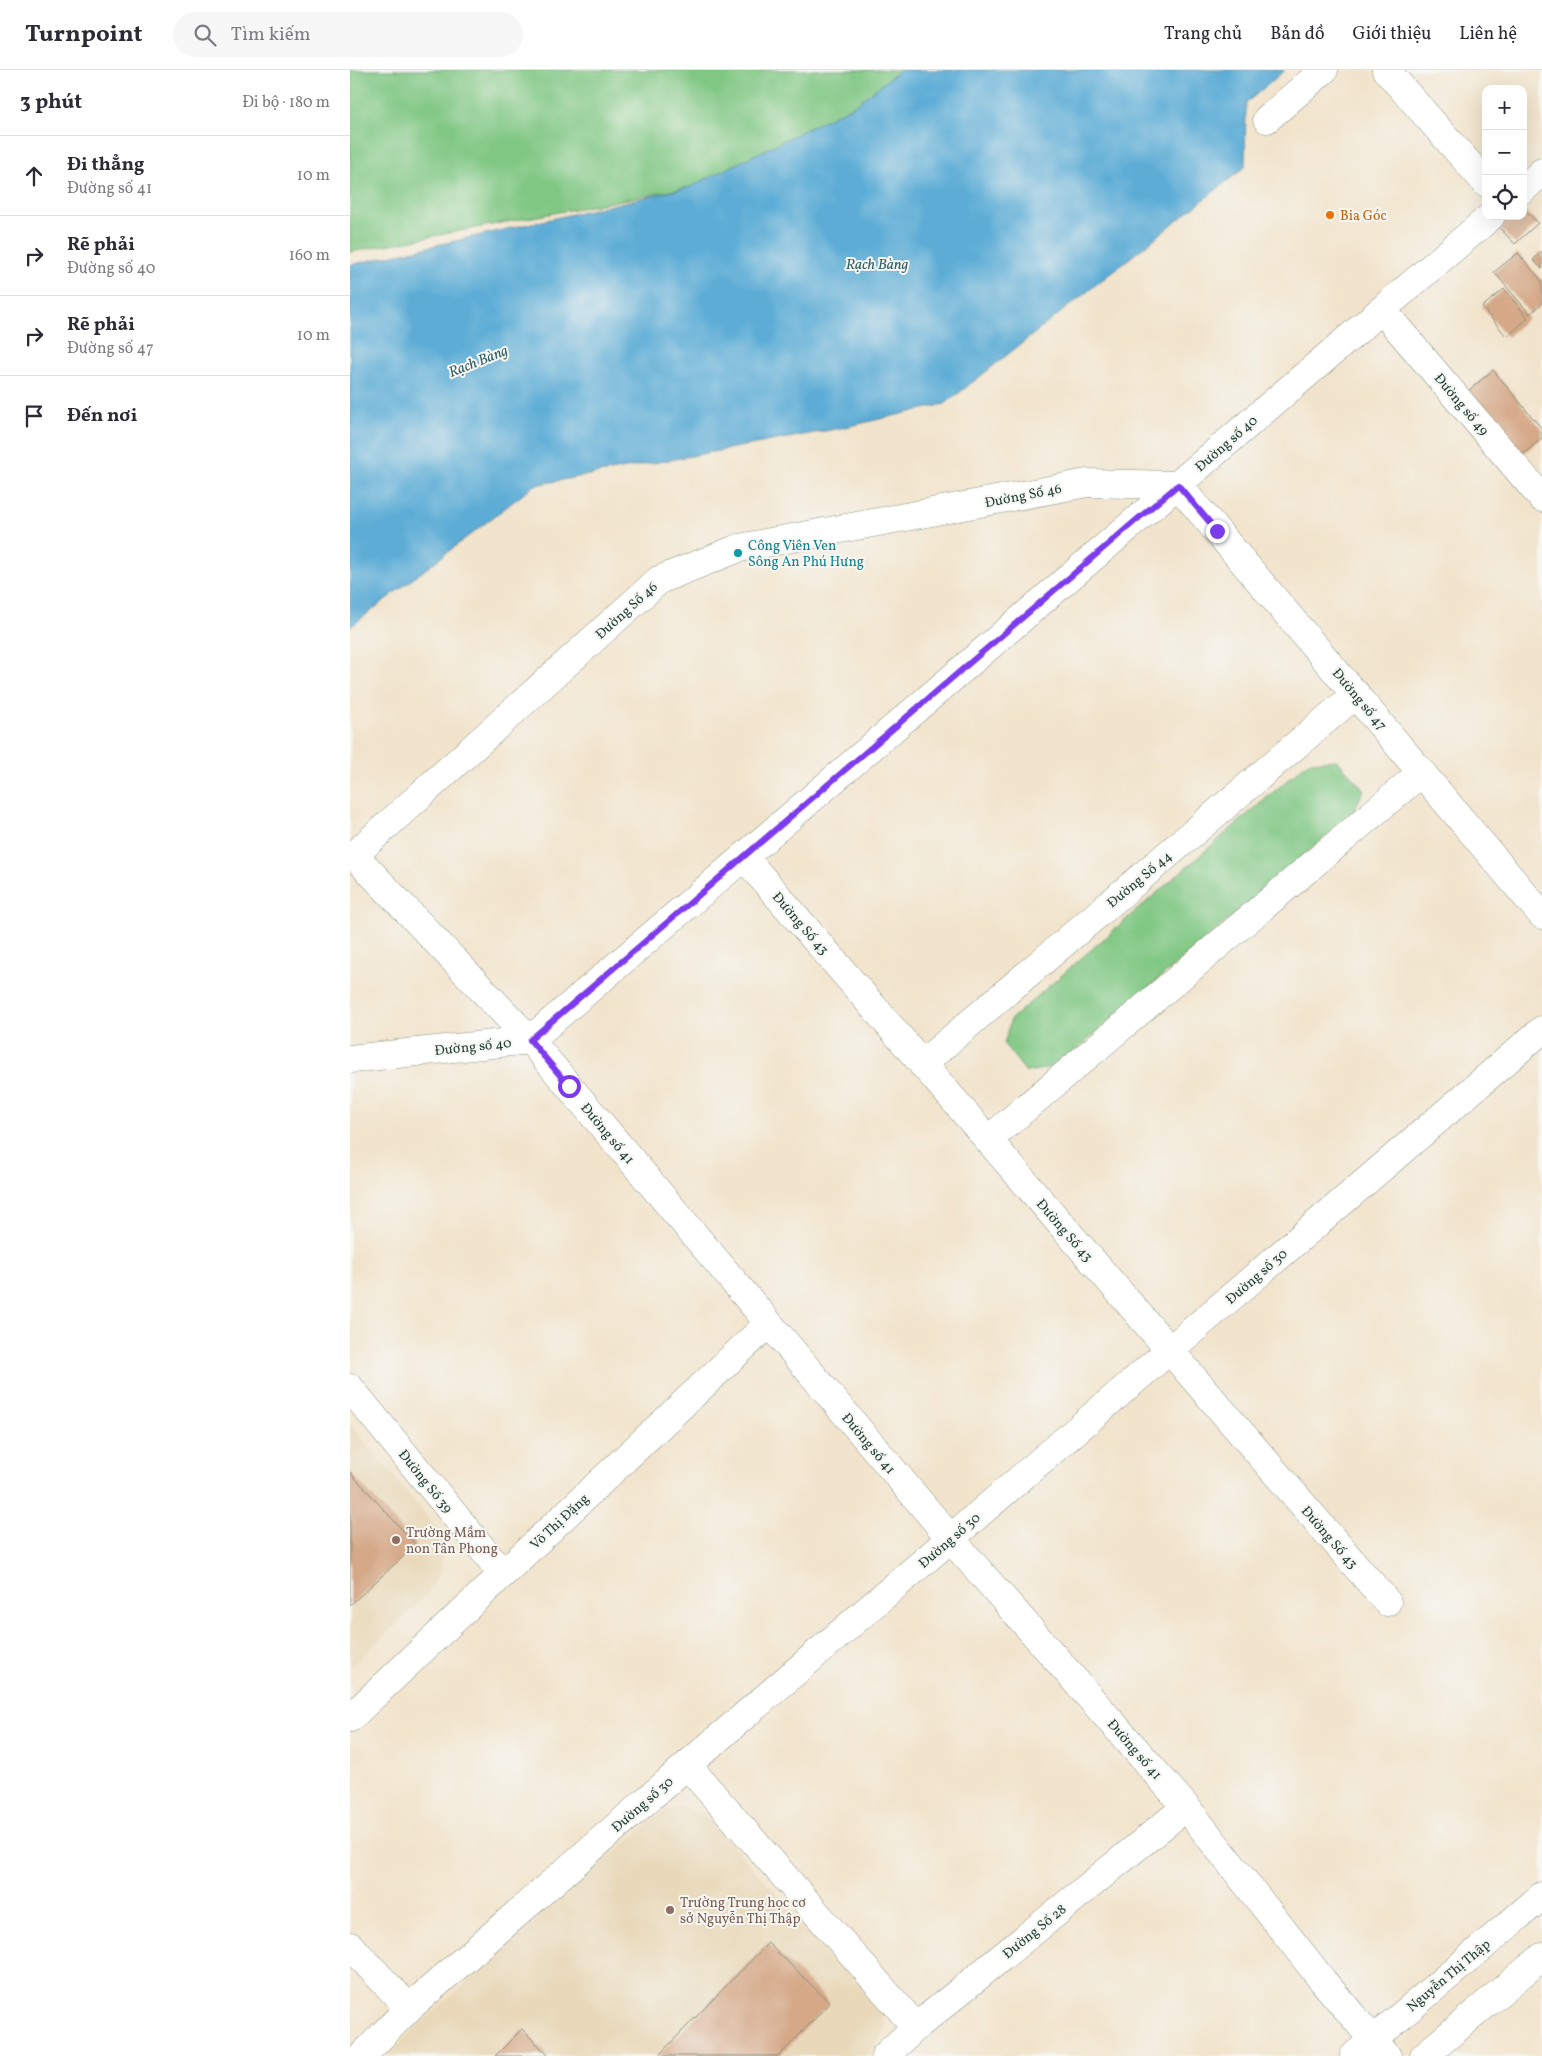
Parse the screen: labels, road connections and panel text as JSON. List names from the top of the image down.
{
  "streets": {
    "street": [
      "Đường số 49",
      "Đường số 40",
      "Đường Số 46",
      "Đường số 47",
      "Đường Số 44",
      "Đường Số 43",
      "Đường số 41",
      "Đường số 30",
      "Đường Số 39",
      "Võ Thị Đặng",
      "Đường Số 28",
      "Nguyễn Thị Thập"
    ]
  },
  "crossings": [
    ["Đường số 49", "Đường số 40"],
    ["Đường số 40", "Đường Số 46"],
    ["Đường số 40", "Đường số 47"],
    ["Đường số 40", "Đường Số 43"],
    ["Đường số 40", "Đường số 41"],
    ["Đường Số 46", "Đường số 47"],
    ["Đường Số 46", "Đường số 41"],
    ["Đường số 47", "Đường Số 44"],
    ["Đường Số 44", "Đường Số 43"],
    ["Đường Số 43", "Đường số 30"],
    ["Đường số 41", "Đường số 30"],
    ["Đường số 41", "Võ Thị Đặng"],
    ["Đường số 41", "Đường Số 28"],
    ["Đường số 41", "Nguyễn Thị Thập"],
    ["Đường Số 39", "Võ Thị Đặng"]
  ],
  "water": ["Rạch Bàng"],
  "places": [
    "Bia Góc",
    "Công Viên Ven Sông An Phú Hưng",
    "Trường Mầm non Tân Phong",
    "Trường Trung học cơ sở Nguyễn Thị Thập"
  ],
  "page": {
    "header": "Turnpoint",
    "search": "Tìm kiếm",
    "nav": [
      "Trang chủ",
      "Bản đồ",
      "Giới thiệu",
      "Liên hệ"
    ],
    "heading": ["3 phút", "Đi bộ · 180 m"],
    "map_buttons": ["+", "−"],
    "list": [
      ["Đi thẳng", "Đường số 41", "10 m"],
      ["Rẽ phải", "Đường số 40", "160 m"],
      ["Rẽ phải", "Đường số 47", "10 m"],
      "Đến nơi"
    ]
  }
}
